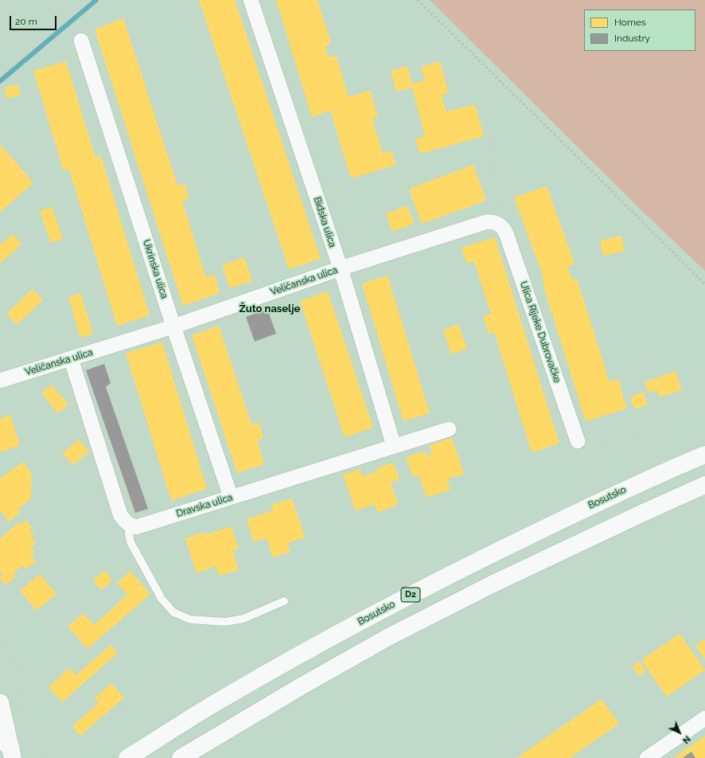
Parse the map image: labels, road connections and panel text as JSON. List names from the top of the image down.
{
  "streets": {
    "main road": ["Bosutsko", "D2"],
    "street": [
      "Biđska ulica",
      "Ukrinska ulica",
      "Veličanska ulica",
      "Ulica Rijeke Dubrovačke",
      "Dravska ulica"
    ]
  },
  "crossings": [
    ["Biđska ulica", "Veličanska ulica"],
    ["Biđska ulica", "Dravska ulica"],
    ["Ukrinska ulica", "Veličanska ulica"],
    ["Ukrinska ulica", "Dravska ulica"],
    ["Veličanska ulica", "Ulica Rijeke Dubrovačke"]
  ],
  "districts": ["Žuto naselje"],
  "legend": ["Homes", "Industry"],
  "scale_bar": "20 m",
  "north": "bottom right"
}
